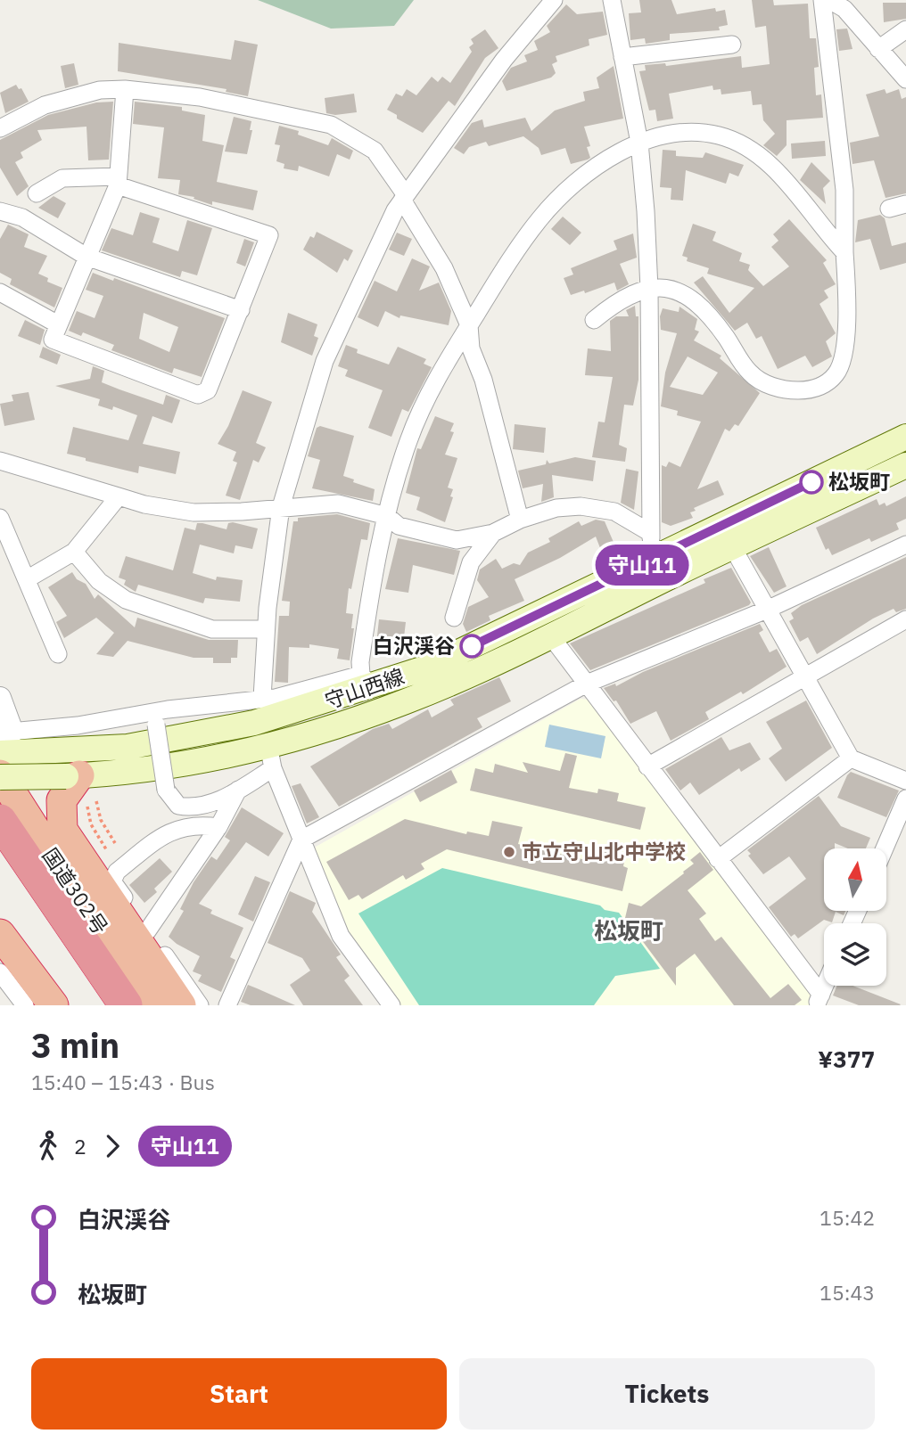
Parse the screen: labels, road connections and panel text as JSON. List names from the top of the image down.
{
  "streets": {
    "highway": ["国道302号"],
    "main road": ["守山西線"]
  },
  "crossings": [
    ["守山西線", "国道302号"]
  ],
  "districts": ["松坂町"],
  "places": ["松坂町", "白沢渓谷", "市立守山北中学校"],
  "lines": ["bus line 守山11"],
  "north": "top",
  "page": {
    "on_map": "守山11",
    "heading": ["3 min", "15:40 – 15:43 · Bus", "¥377"],
    "legs": ["2", "守山11"],
    "list": [
      {
        "name": "白沢渓谷",
        "value": "15:42"
      },
      {
        "name": "松坂町",
        "value": "15:43"
      }
    ],
    "buttons": ["Start", "Tickets"]
  }
}
